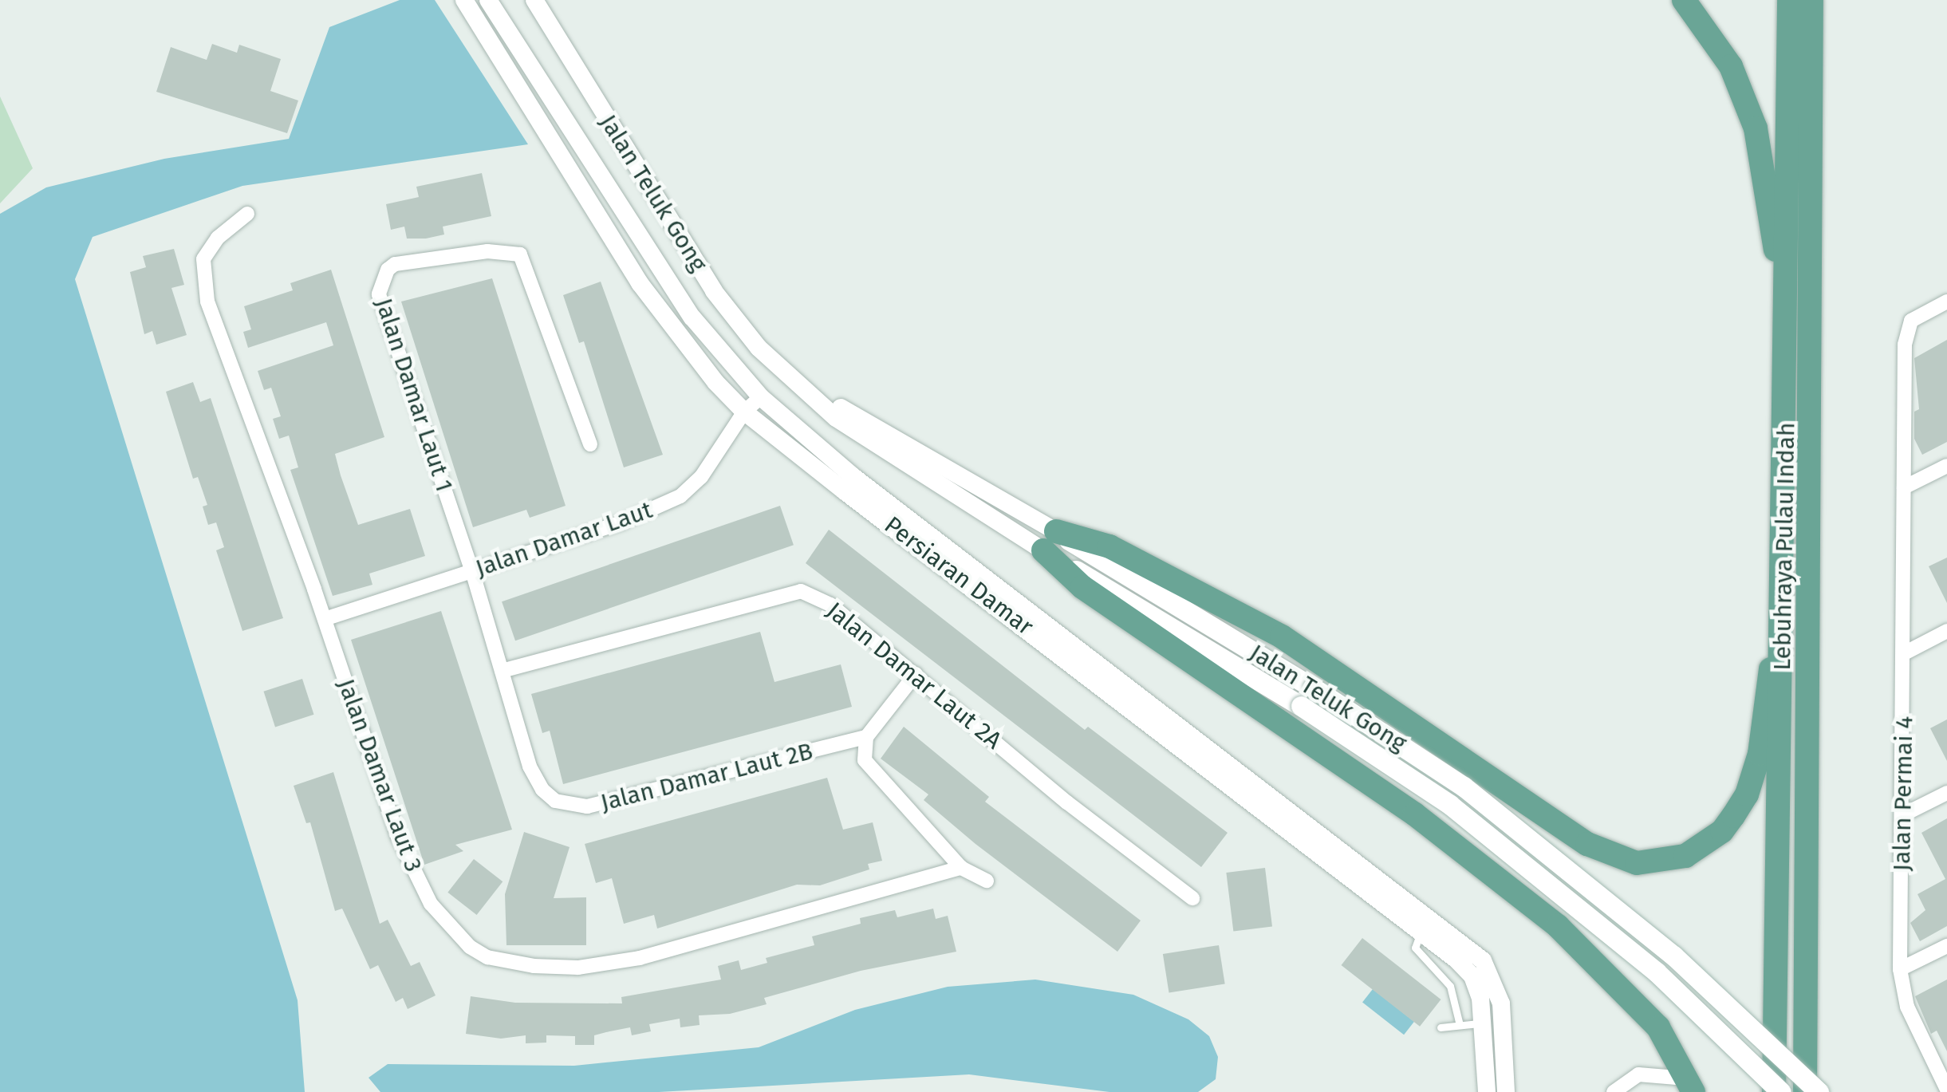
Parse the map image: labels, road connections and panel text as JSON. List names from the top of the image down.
{
  "streets": {
    "main road": ["Jalan Teluk Gong", "Lebuhraya Pulau Indah"],
    "street": [
      "Jalan Damar Laut 1",
      "Jalan Damar Laut",
      "Persiaran Damar",
      "Jalan Damar Laut 2A",
      "Jalan Damar Laut 3",
      "Jalan Damar Laut 2B",
      "Jalan Permai 4"
    ]
  },
  "crossings": [
    ["Jalan Damar Laut 1", "Jalan Damar Laut"],
    ["Jalan Damar Laut 1", "Jalan Damar Laut 2B"],
    ["Jalan Damar Laut", "Persiaran Damar"],
    ["Jalan Damar Laut", "Jalan Damar Laut 3"],
    ["Jalan Damar Laut", "Jalan Damar Laut 2B"],
    ["Jalan Damar Laut 2A", "Jalan Damar Laut 2B"]
  ]
}
